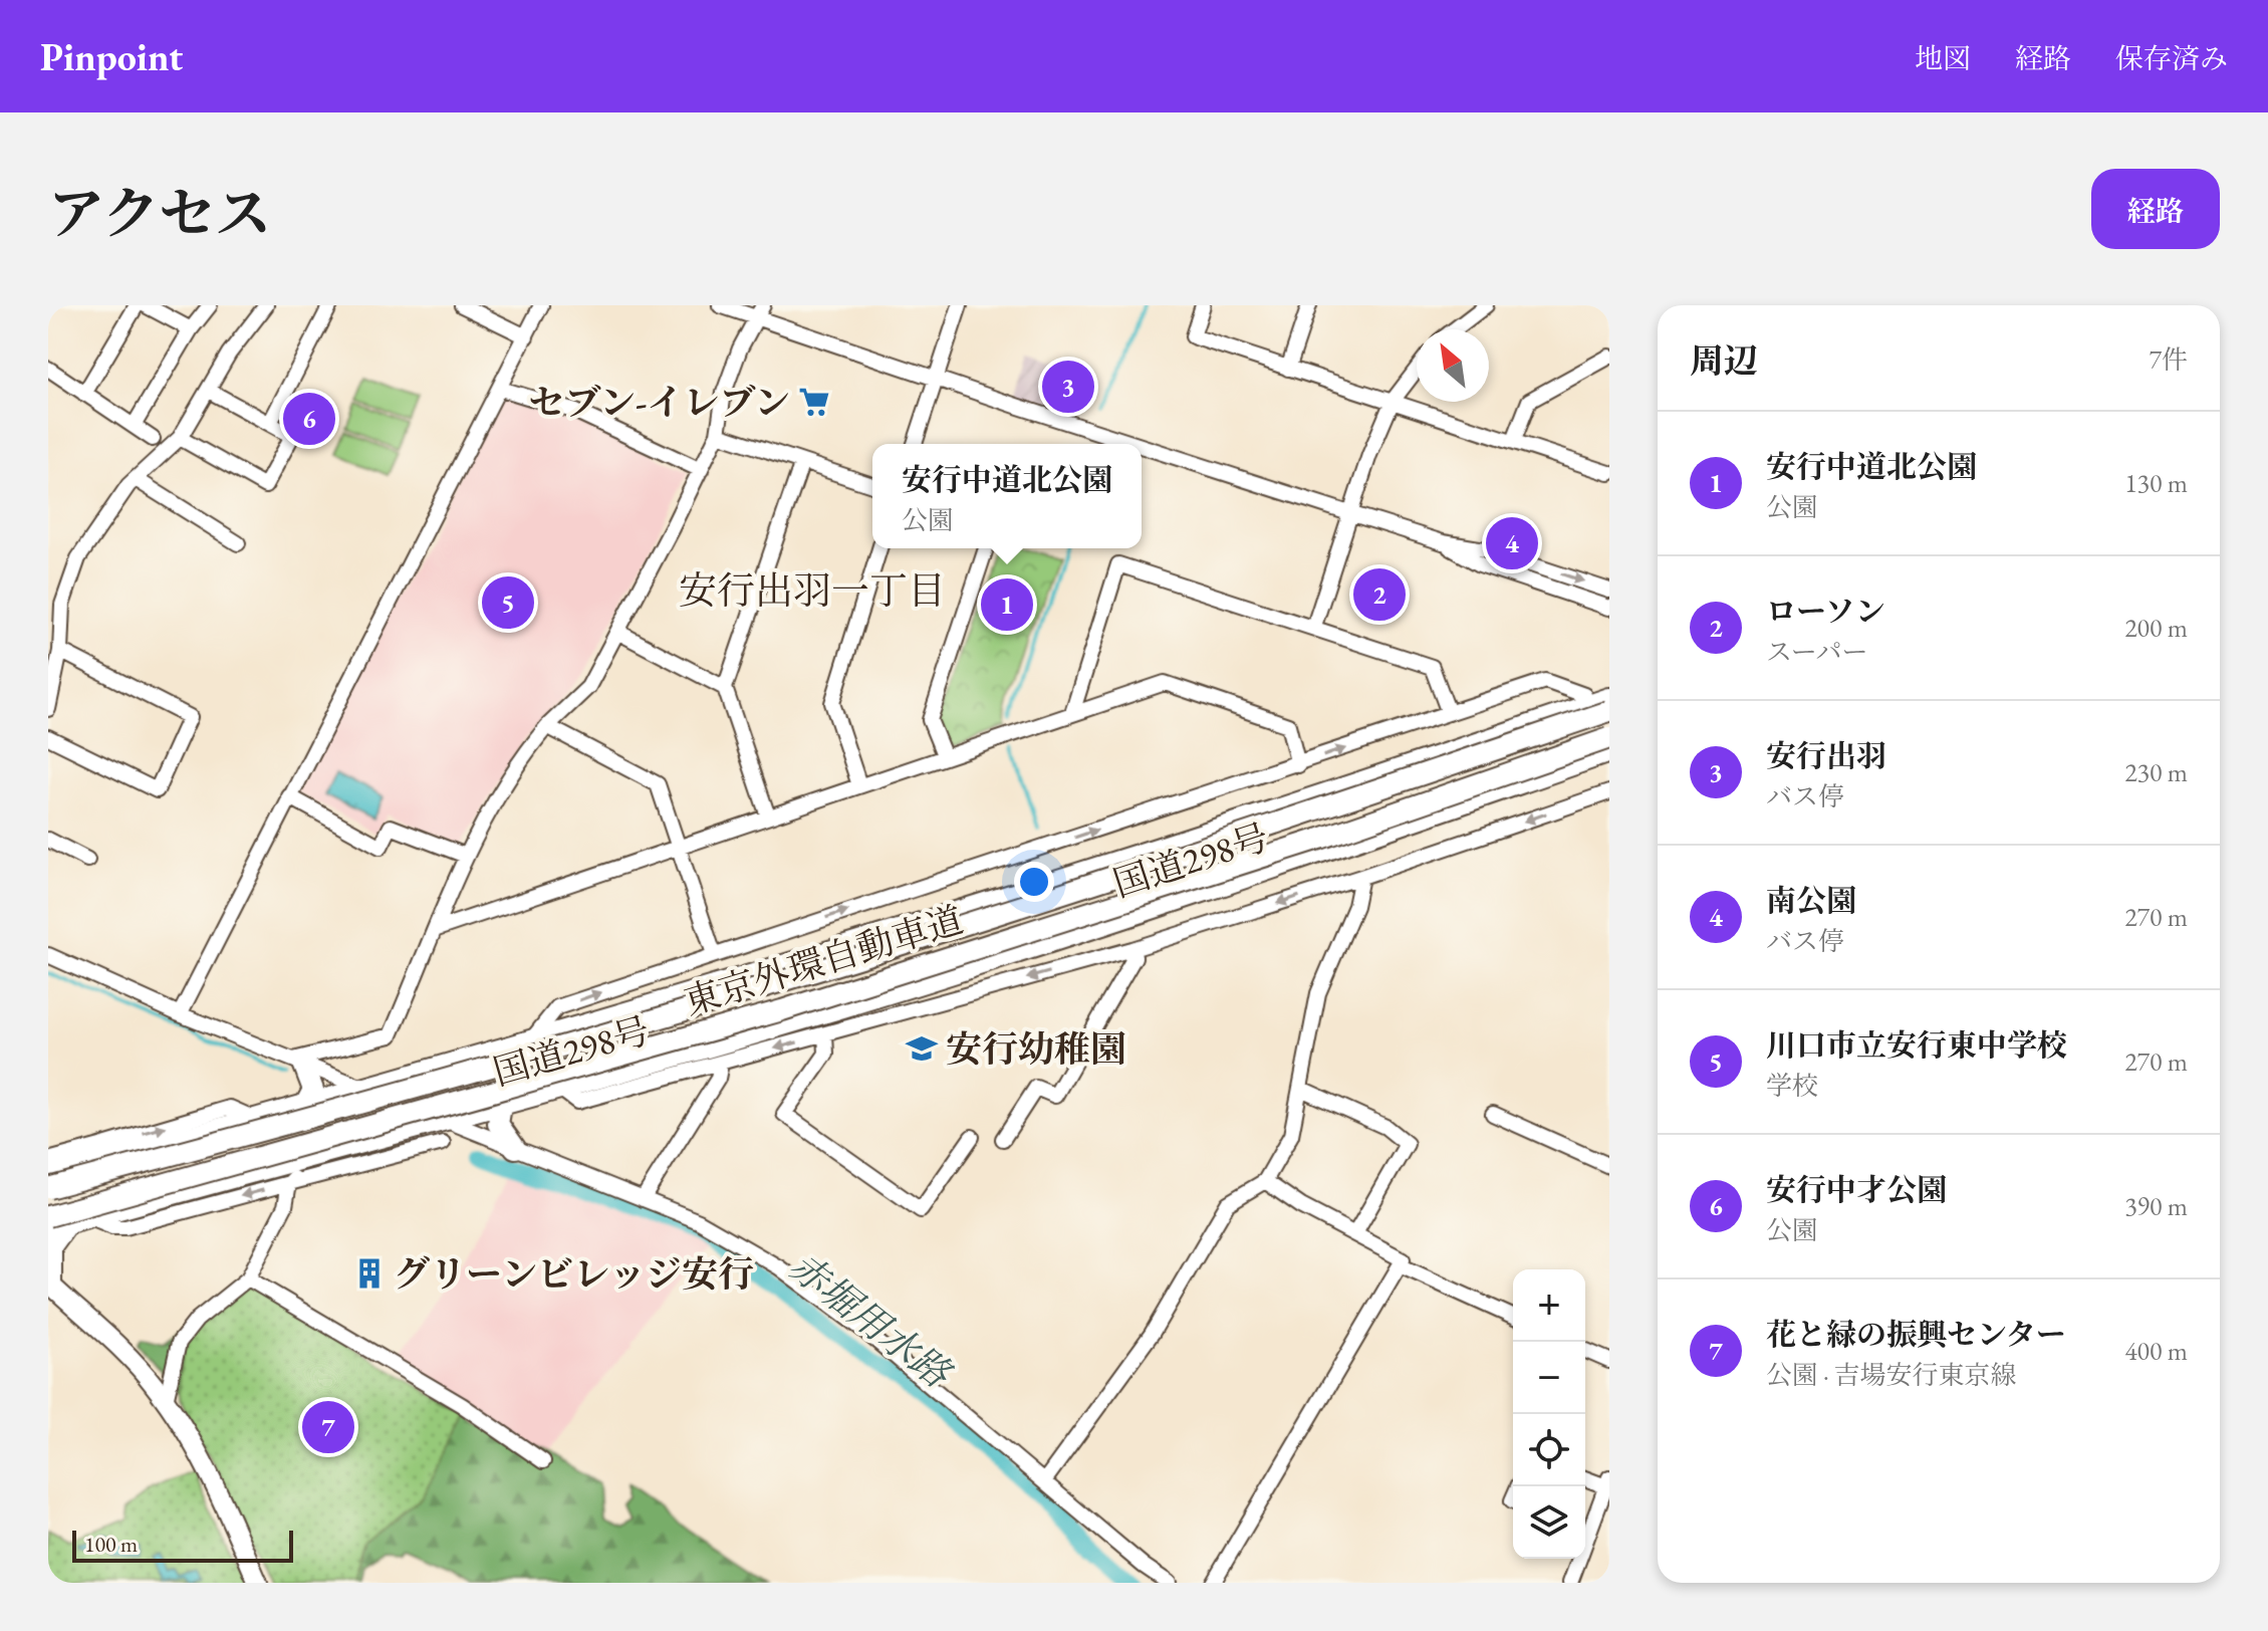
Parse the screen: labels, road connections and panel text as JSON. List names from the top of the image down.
{
  "streets": {
    "highway": ["国道298号", "東京外環自動車道"]
  },
  "crossings": [
    ["国道298号", "東京外環自動車道"]
  ],
  "districts": ["安行出羽一丁目"],
  "water": ["赤堀用水路"],
  "places": {
    "supermarket": ["セブン-イレブン"],
    "school or university": ["安行幼稚園"],
    "building": ["グリーンビレッジ安行"]
  },
  "scale_bar": "100 m",
  "north": "top left",
  "page": {
    "header": "Pinpoint",
    "nav": ["地図", "経路", "保存済み"],
    "title": "アクセス",
    "buttons": "経路",
    "heading": ["周辺", "7件"],
    "pins": [
      "3",
      "6",
      "4",
      "2",
      "5",
      "1",
      "7"
    ],
    "list": [
      {
        "mark": "1",
        "name": "安行中道北公園",
        "note": "公園",
        "value": "130 m"
      },
      {
        "mark": "2",
        "name": "ローソン",
        "note": "スーパー",
        "value": "200 m"
      },
      {
        "mark": "3",
        "name": "安行出羽",
        "note": "バス停",
        "value": "230 m"
      },
      {
        "mark": "4",
        "name": "南公園",
        "note": "バス停",
        "value": "270 m"
      },
      {
        "mark": "5",
        "name": "川口市立安行東中学校",
        "note": "学校",
        "value": "270 m"
      },
      {
        "mark": "6",
        "name": "安行中才公園",
        "note": "公園",
        "value": "390 m"
      },
      {
        "mark": "7",
        "name": "花と緑の振興センター",
        "note": "公園 · 吉場安行東京線",
        "value": "400 m"
      }
    ],
    "popup": ["安行中道北公園", "公園"],
    "map_buttons": ["+", "−"],
    "scale": "100 m"
  }
}
